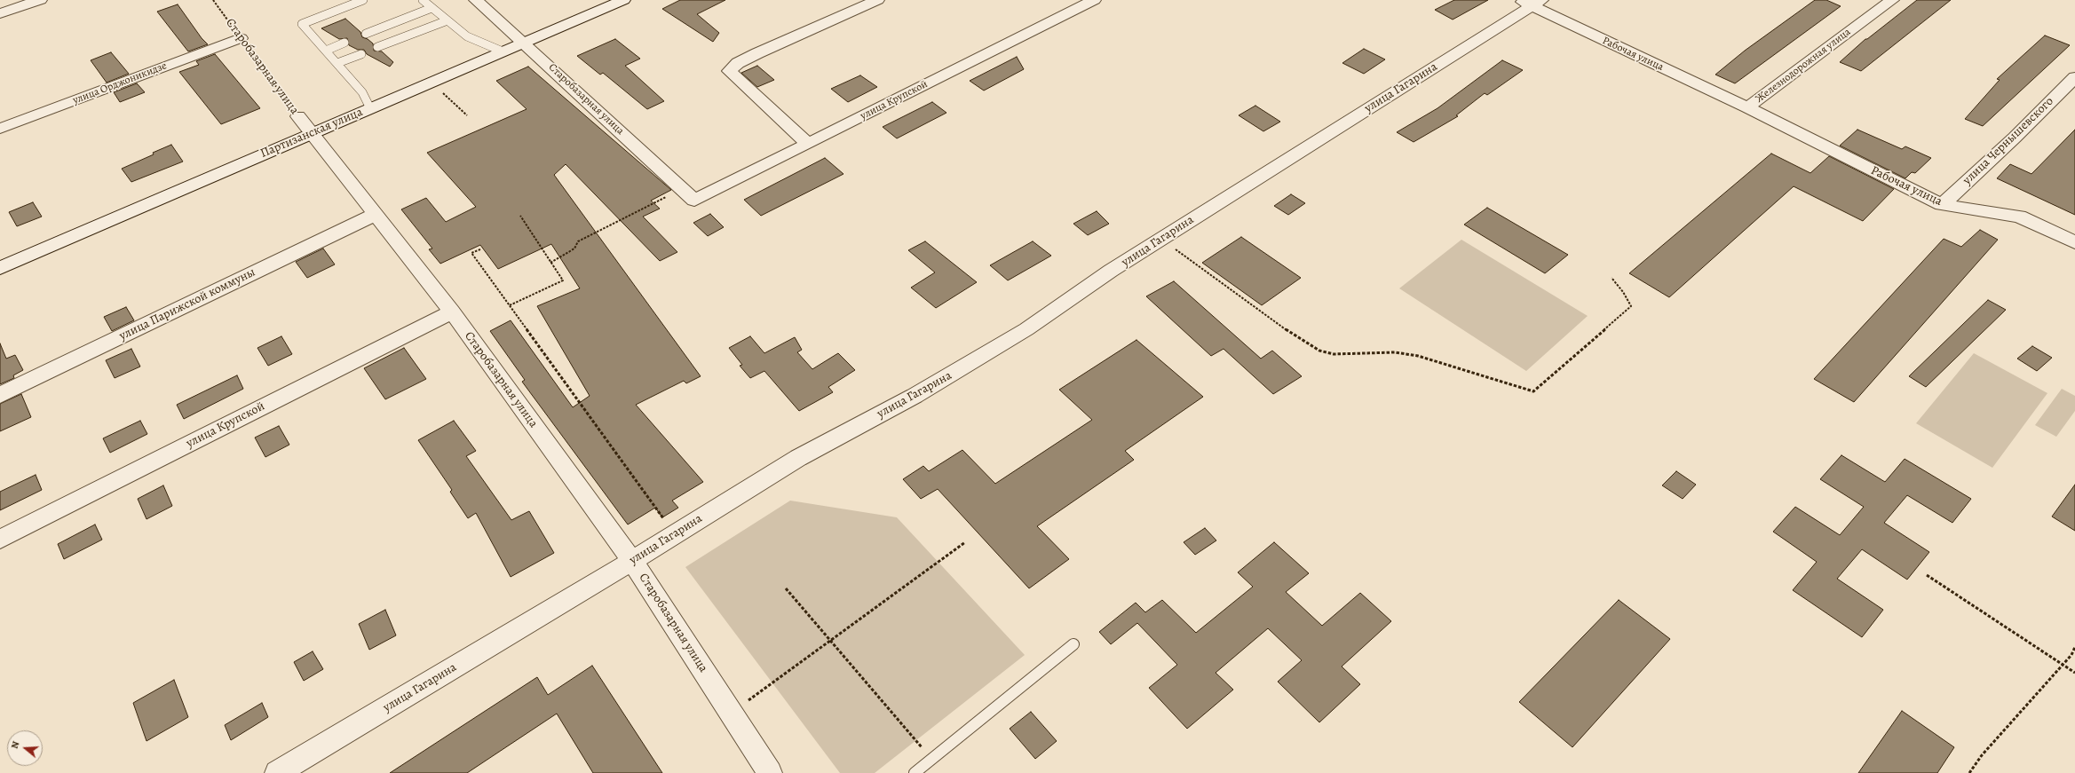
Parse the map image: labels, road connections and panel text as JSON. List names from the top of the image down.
{
  "streets": {
    "street": [
      "Рабочая улица",
      "Железнодорожная улица",
      "Старобазарная улица",
      "улица Орджоникидзе",
      "улица Гагарина",
      "улица Крупской",
      "Партизанская улица",
      "улица Чернышевского",
      "улица Парижской коммуны"
    ]
  },
  "crossings": [
    ["Рабочая улица", "Железнодорожная улица"],
    ["Рабочая улица", "улица Гагарина"],
    ["Рабочая улица", "улица Чернышевского"],
    ["Старобазарная улица", "улица Орджоникидзе"],
    ["Старобазарная улица", "улица Гагарина"],
    ["Старобазарная улица", "улица Крупской"],
    ["Старобазарная улица", "Партизанская улица"],
    ["Старобазарная улица", "улица Парижской коммуны"]
  ],
  "north": "left"
}
